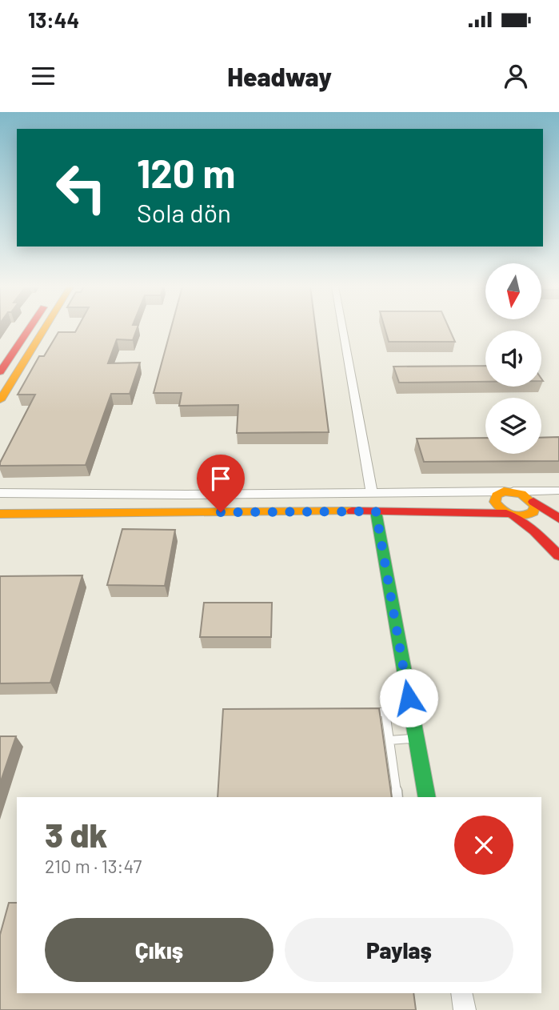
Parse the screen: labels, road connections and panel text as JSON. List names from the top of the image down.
{
  "north": "bottom",
  "page": {
    "status": "13:44",
    "header": "Headway",
    "turn": ["120 m", "Sola dön"],
    "heading": ["3 dk", "210 m · 13:47"],
    "buttons": ["Çıkış", "Paylaş"]
  }
}
